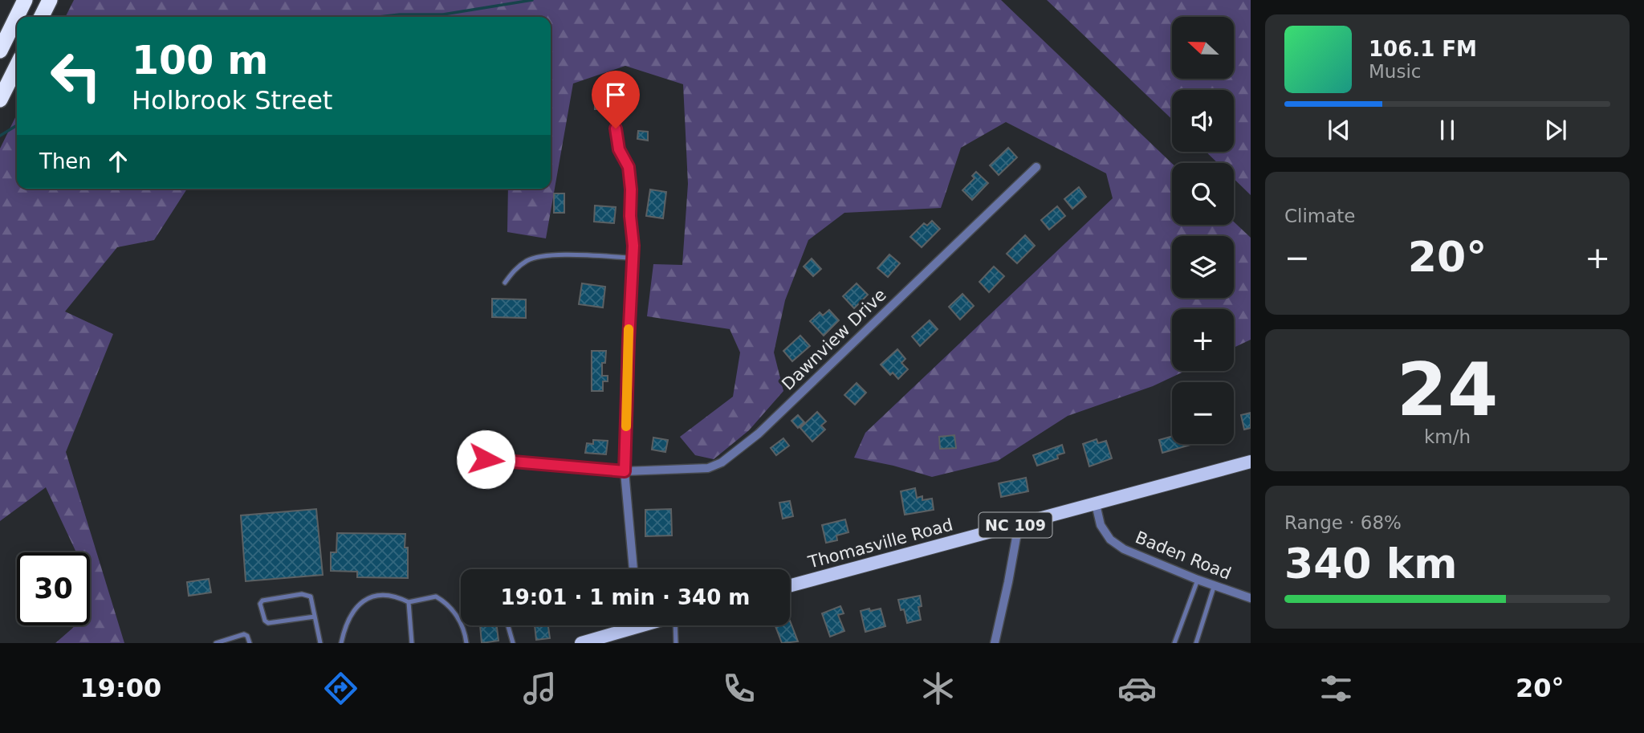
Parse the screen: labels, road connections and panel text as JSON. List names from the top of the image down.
{
  "streets": {
    "main road": ["NC 109", "Thomasville Road"],
    "street": ["Dawnview Drive", "Baden Road"]
  },
  "crossings": [
    ["Thomasville Road", "Baden Road"]
  ],
  "north": "left",
  "page": {
    "map_buttons": ["+", "−"],
    "turn": ["100 m", "Holbrook Street"],
    "song": ["106.1 FM", "Music"],
    "then": "Then",
    "tile": [
      "Climate",
      ["24", "km/h"],
      ["Range · 68%", "340 km"]
    ],
    "heat": ["−", "20°", "+"],
    "limit": "30",
    "trip": "19:01 · 1 min · 340 m",
    "tabs": ["19:00", "20°"]
  }
}
